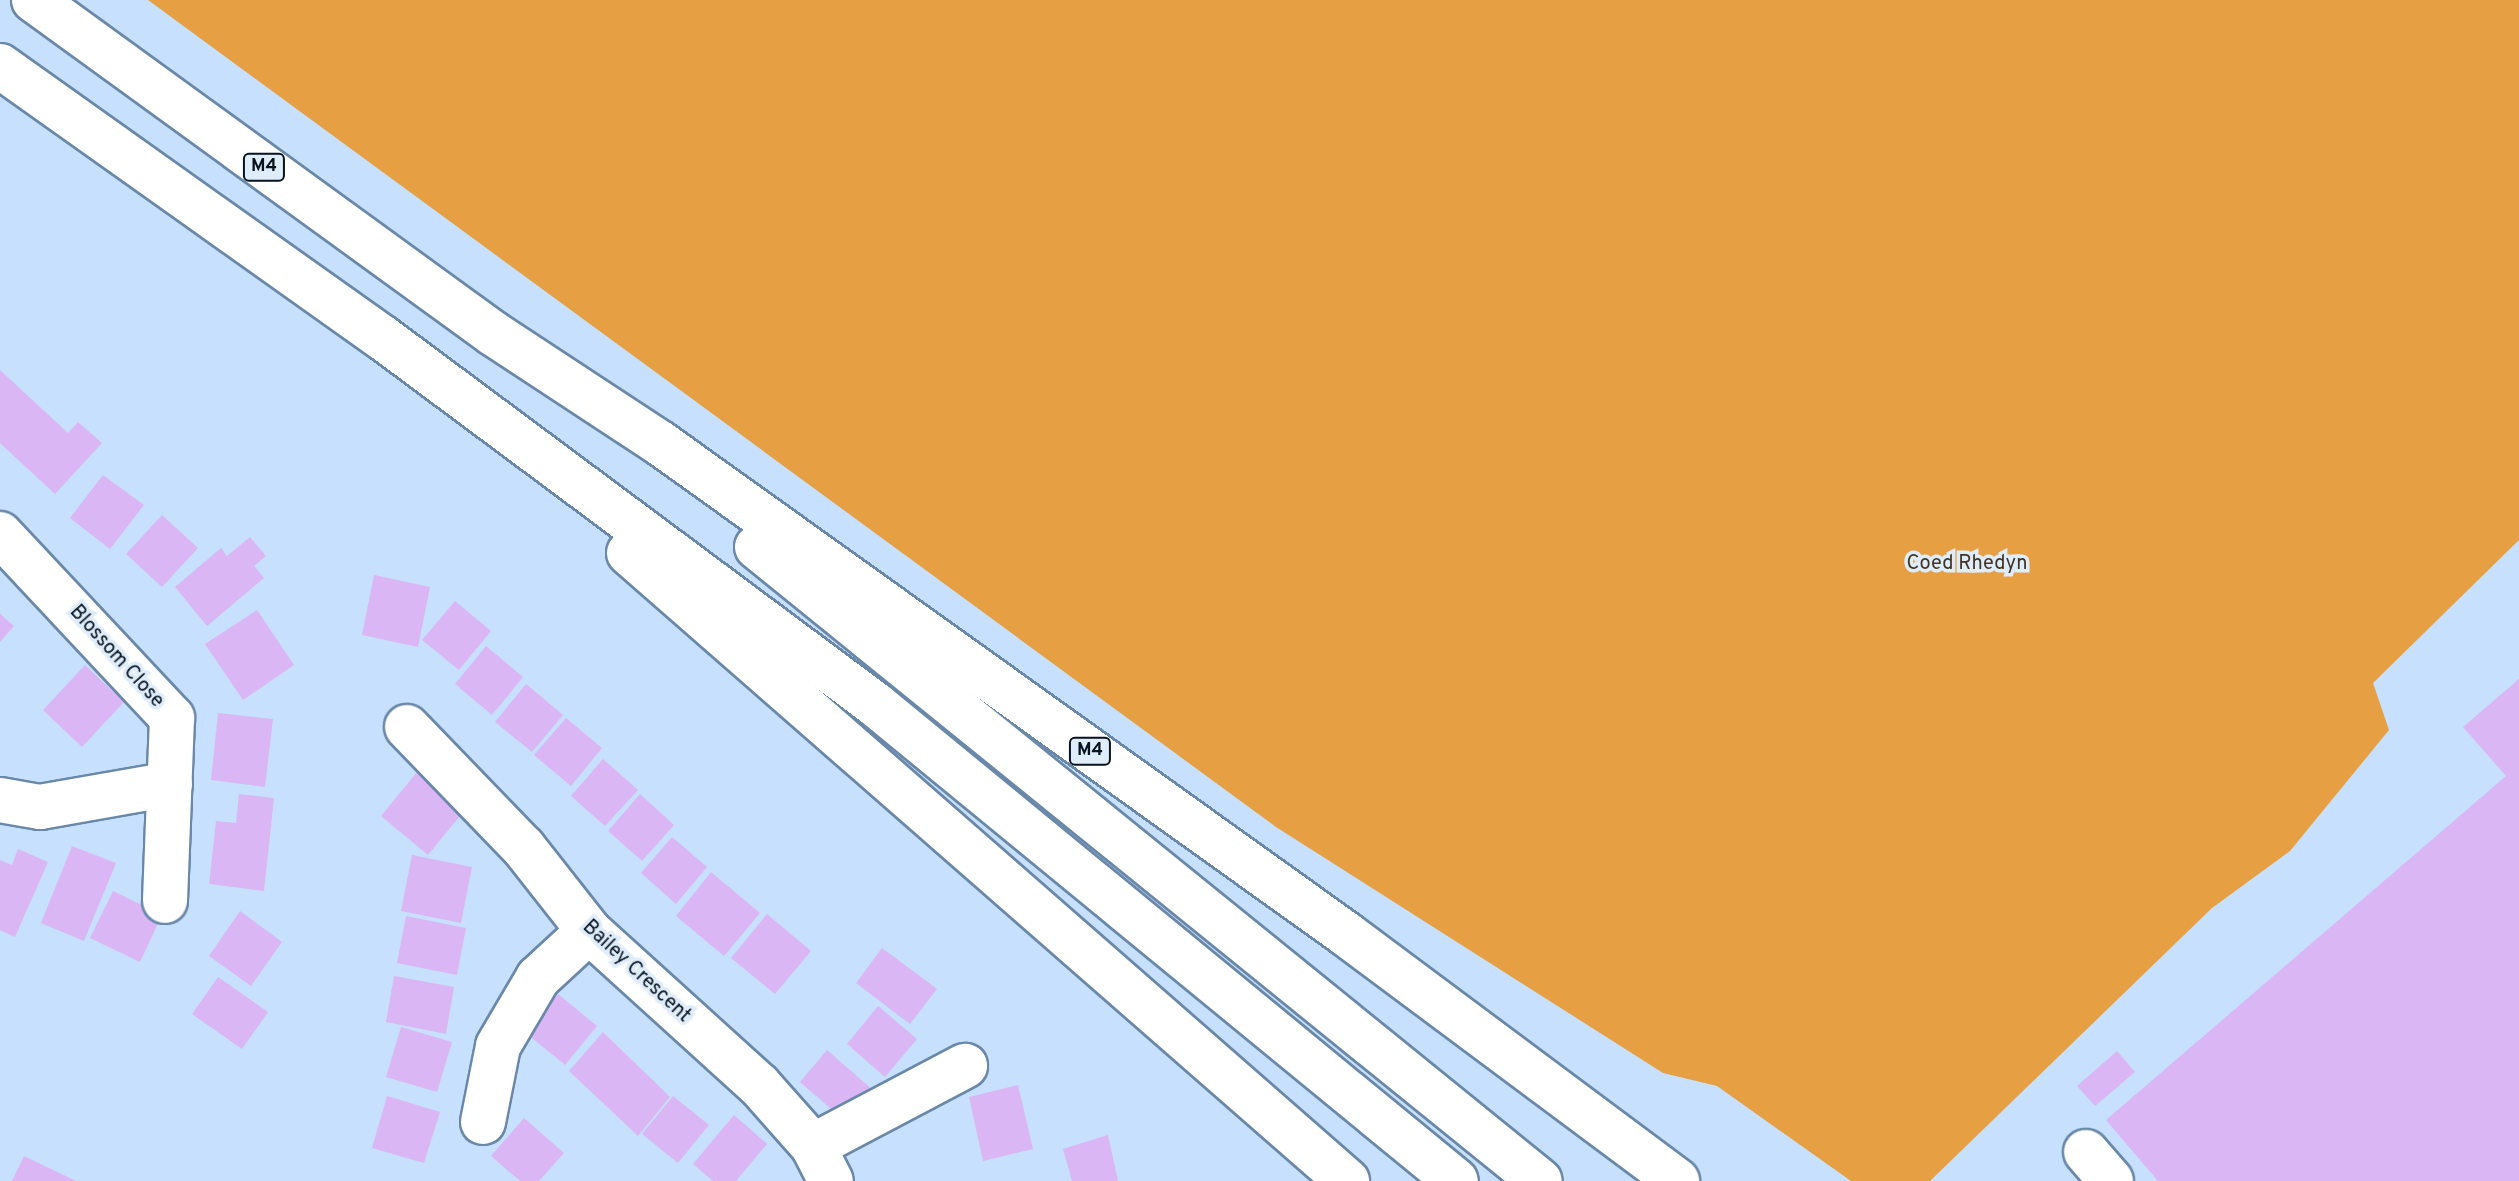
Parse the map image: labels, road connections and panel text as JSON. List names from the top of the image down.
{
  "streets": {
    "main road": ["M4", "Blossom Close", "Bailey Crescent"]
  },
  "parks": ["Coed Rhedyn"]
}
